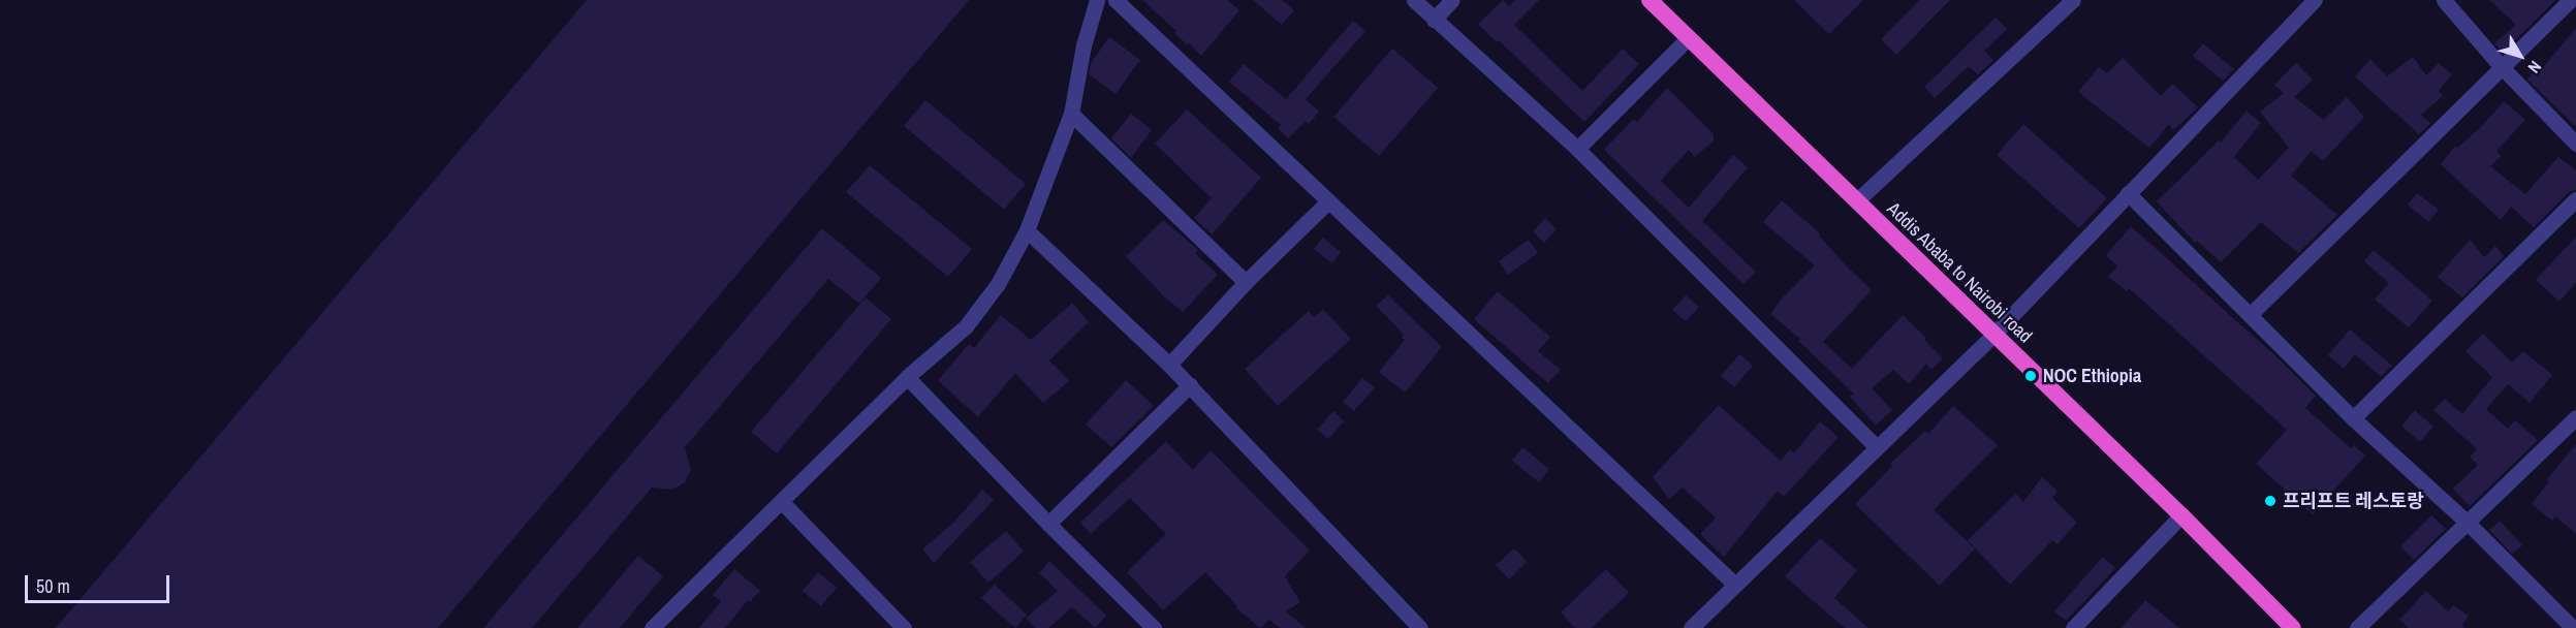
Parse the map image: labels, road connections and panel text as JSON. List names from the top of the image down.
{
  "streets": {
    "highway": ["Addis Ababa to Nairobi road"]
  },
  "places": ["NOC Ethiopia", "프리프트 레스토랑"],
  "scale_bar": "50 m",
  "north": "bottom right"
}
